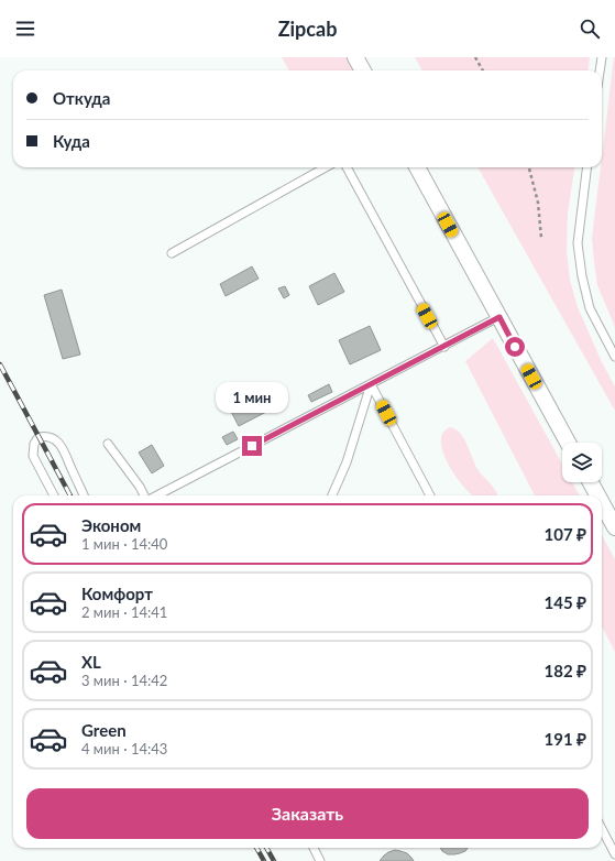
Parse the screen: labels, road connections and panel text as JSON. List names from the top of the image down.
{
  "page": {
    "header": "Zipcab",
    "banner": ["Откуда", "Куда"],
    "bubble": "1 мин",
    "list": [
      {
        "name": "Эконом",
        "note": "1 мин · 14:40",
        "value": "107 ₽"
      },
      {
        "name": "Комфорт",
        "note": "2 мин · 14:41",
        "value": "145 ₽"
      },
      {
        "name": "XL",
        "note": "3 мин · 14:42",
        "value": "182 ₽"
      },
      {
        "name": "Green",
        "note": "4 мин · 14:43",
        "value": "191 ₽"
      }
    ],
    "buttons": "Заказать"
  }
}
